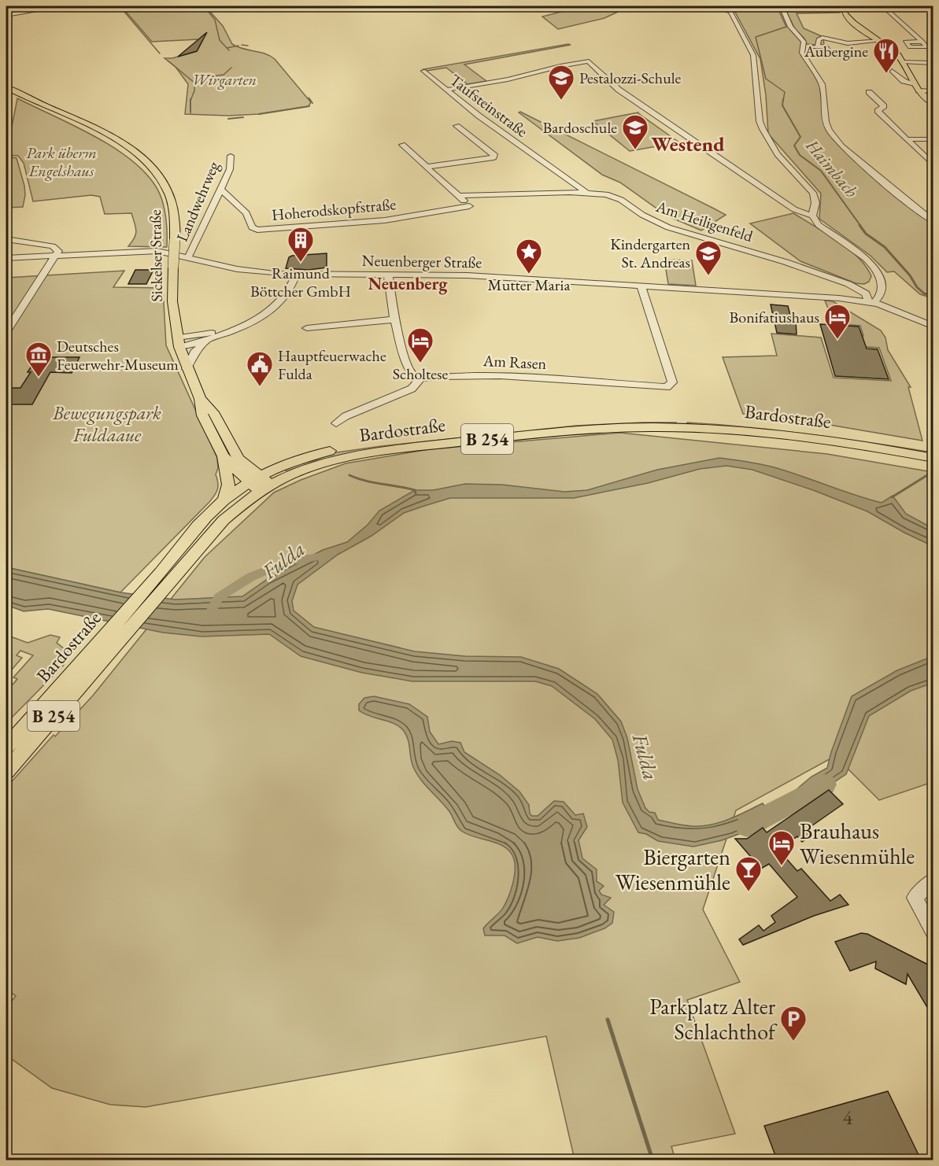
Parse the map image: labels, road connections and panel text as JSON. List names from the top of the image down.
{
  "streets": {
    "main road": ["Sickelser Straße", "Bardostraße", "B 254"],
    "street": [
      "Taufsteinstraße",
      "Landwehrweg",
      "Hoherodskopfstraße",
      "Am Heiligenfeld",
      "Neuenberger Straße",
      "Am Rasen"
    ]
  },
  "crossings": [
    ["Taufsteinstraße", "Am Heiligenfeld"],
    ["Landwehrweg", "Hoherodskopfstraße"],
    ["Landwehrweg", "Neuenberger Straße"],
    ["Hoherodskopfstraße", "Am Heiligenfeld"],
    ["Am Heiligenfeld", "Neuenberger Straße"],
    ["Sickelser Straße", "Bardostraße"],
    ["Neuenberger Straße", "Am Rasen"]
  ],
  "districts": ["Westend", "Neuenberg"],
  "water": ["Haimbach", "Fulda"],
  "parks": ["Wirgarten", "Park überm Engelshaus", "Bewegungspark Fuldaaue"],
  "places": {
    "restaurant": ["Aubergine"],
    "school or university": ["Pestalozzi-Schule", "Bardoschule", "Kindergarten St. Andreas"],
    "building": ["Raimund Böttcher GmbH"],
    "place": ["Mutter Maria"],
    "hotel": ["Bonifatiushaus", "Scholtese", "Brauhaus Wiesenmühle"],
    "museum": ["Deutsches Feuerwehr-Museum"],
    "public building": ["Hauptfeuerwache Fulda"],
    "bar": ["Biergarten Wiesenmühle"],
    "parking": ["Parkplatz Alter Schlachthof"]
  },
  "house_numbers": ["4"]
}
